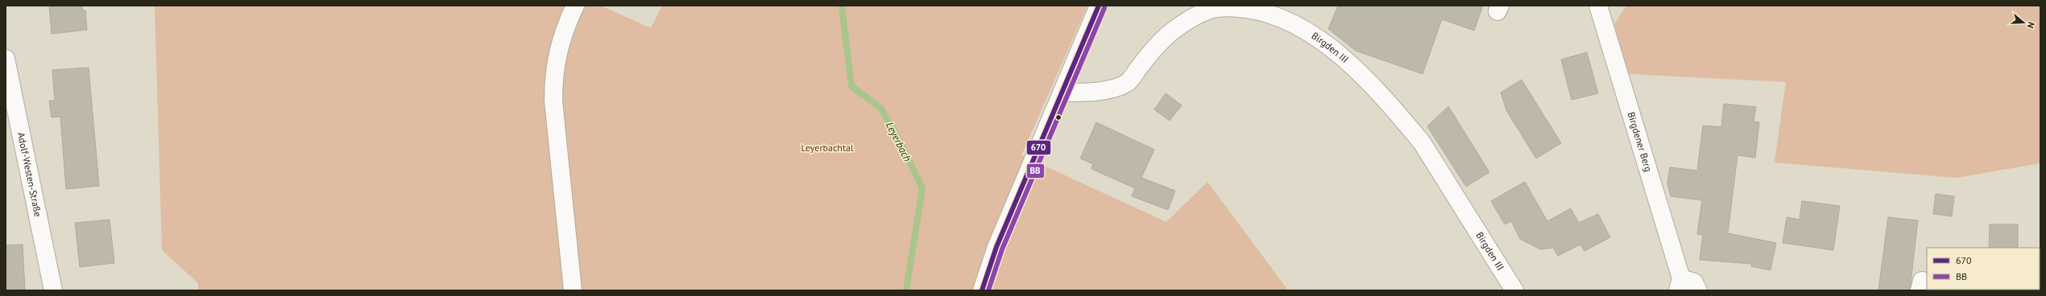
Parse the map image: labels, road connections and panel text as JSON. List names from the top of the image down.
{
  "streets": {
    "street": ["Birgden III", "Birgdener Berg", "Adolf-Westen-Straße"]
  },
  "water": ["Leyerbach"],
  "parks": ["Leyerbachtal"],
  "lines": ["transit line 670", "transit line BB"],
  "legend": ["670", "BB"],
  "north": "right"
}
